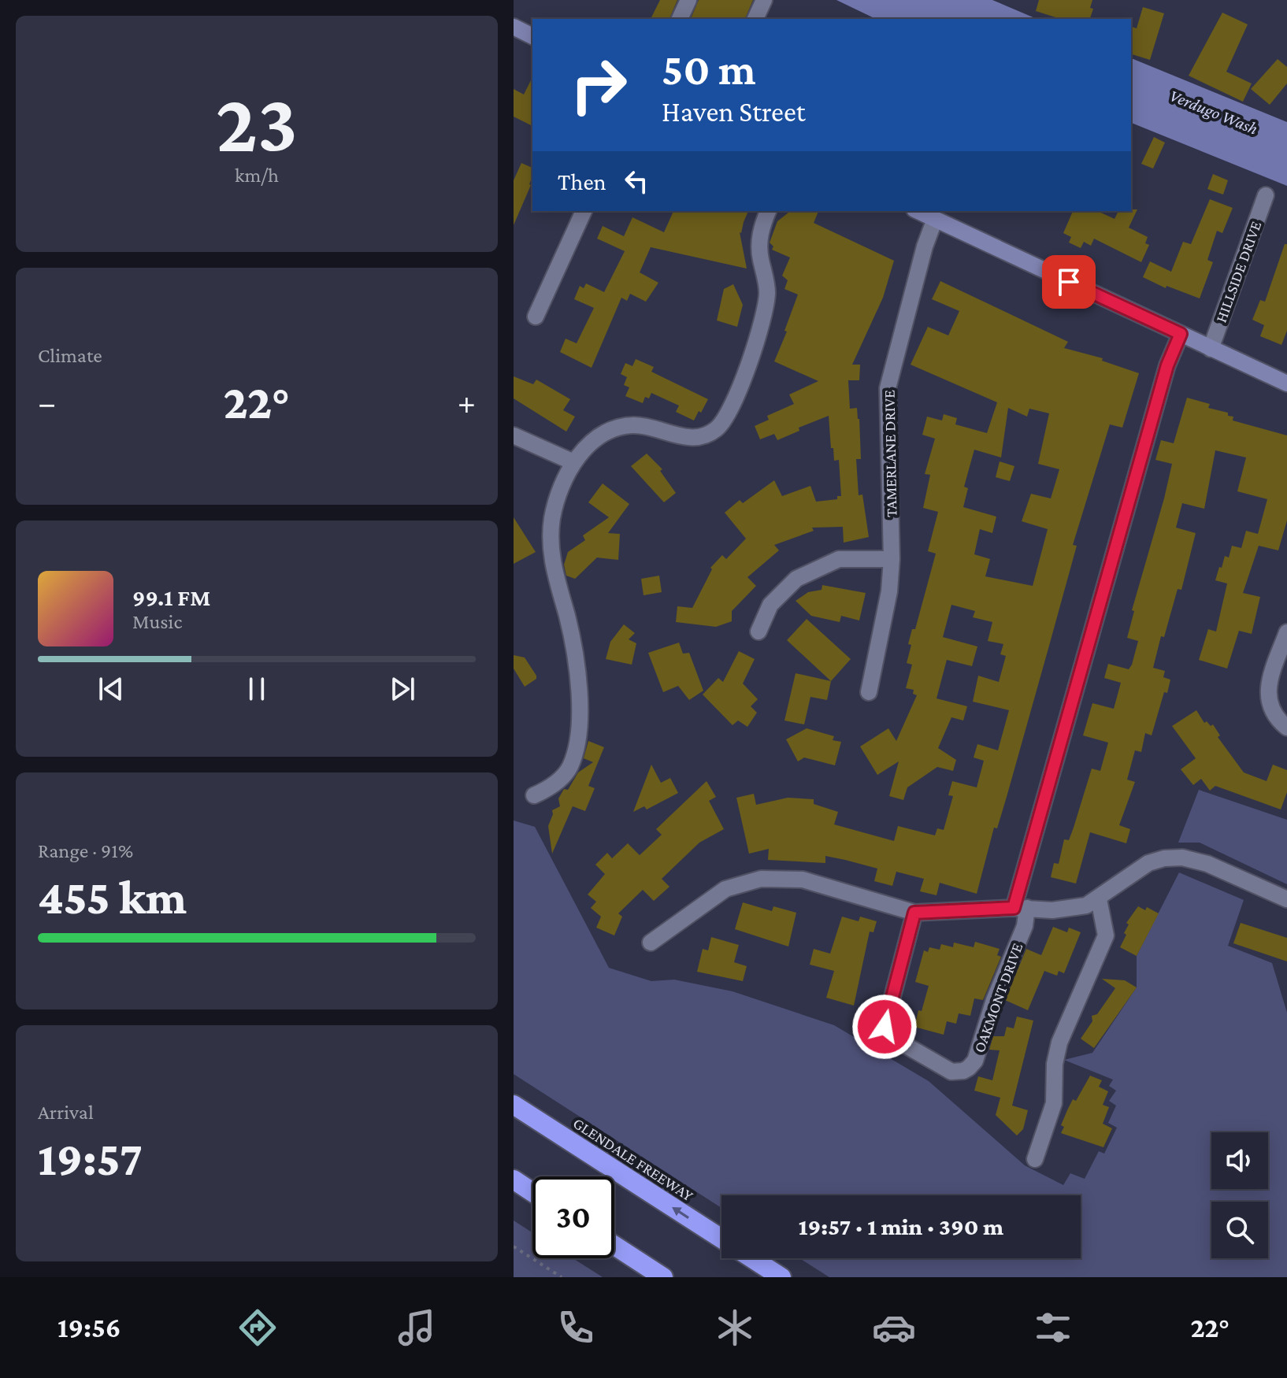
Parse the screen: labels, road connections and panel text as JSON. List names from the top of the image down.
{
  "streets": {
    "highway": ["GLENDALE FREEWAY"],
    "street": ["HILLSIDE DRIVE", "TAMERLANE DRIVE", "OAKMONT DRIVE"]
  },
  "water": ["Verdugo Wash"],
  "page": {
    "tile": [
      ["23", "km/h"],
      "Climate",
      ["Range · 91%", "455 km"],
      ["Arrival", "19:57"]
    ],
    "turn": ["50 m", "Haven Street"],
    "then": "Then",
    "heat": ["−", "22°", "+"],
    "song": ["99.1 FM", "Music"],
    "limit": "30",
    "trip": "19:57 · 1 min · 390 m",
    "tabs": ["19:56", "22°"]
  }
}
